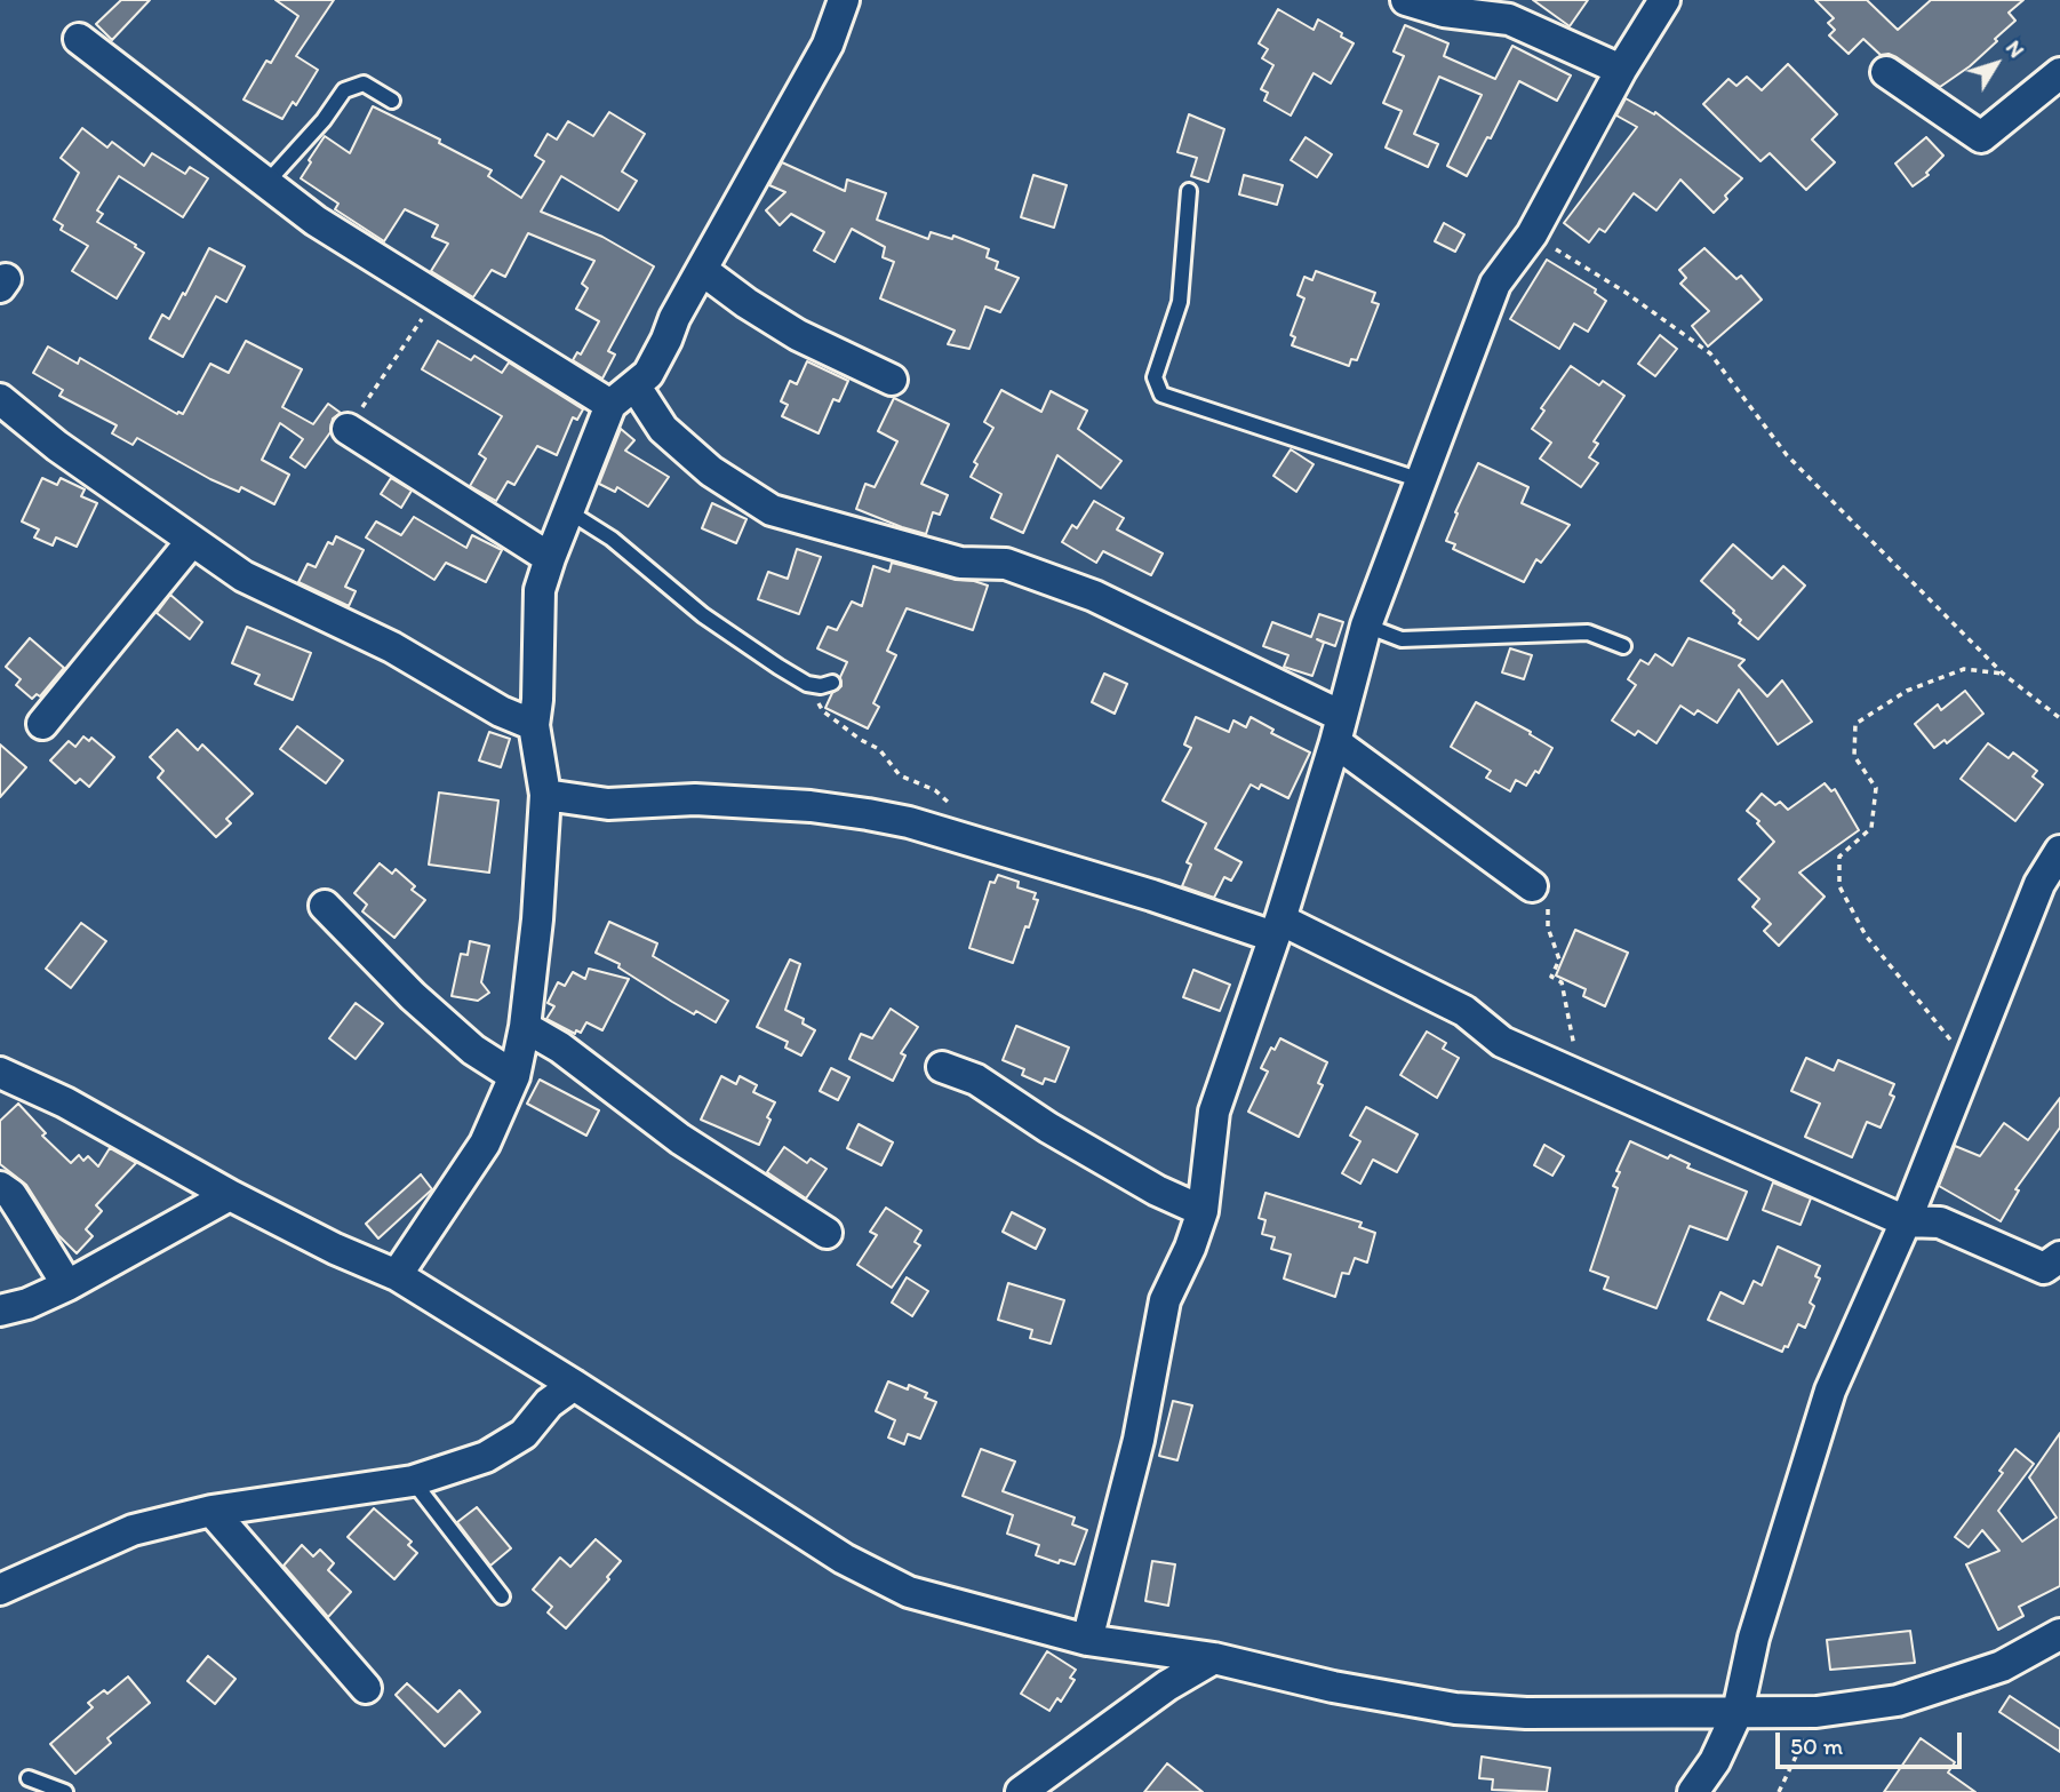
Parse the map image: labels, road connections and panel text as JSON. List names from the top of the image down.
{
  "scale_bar": "50 m",
  "north": "top right"
}
